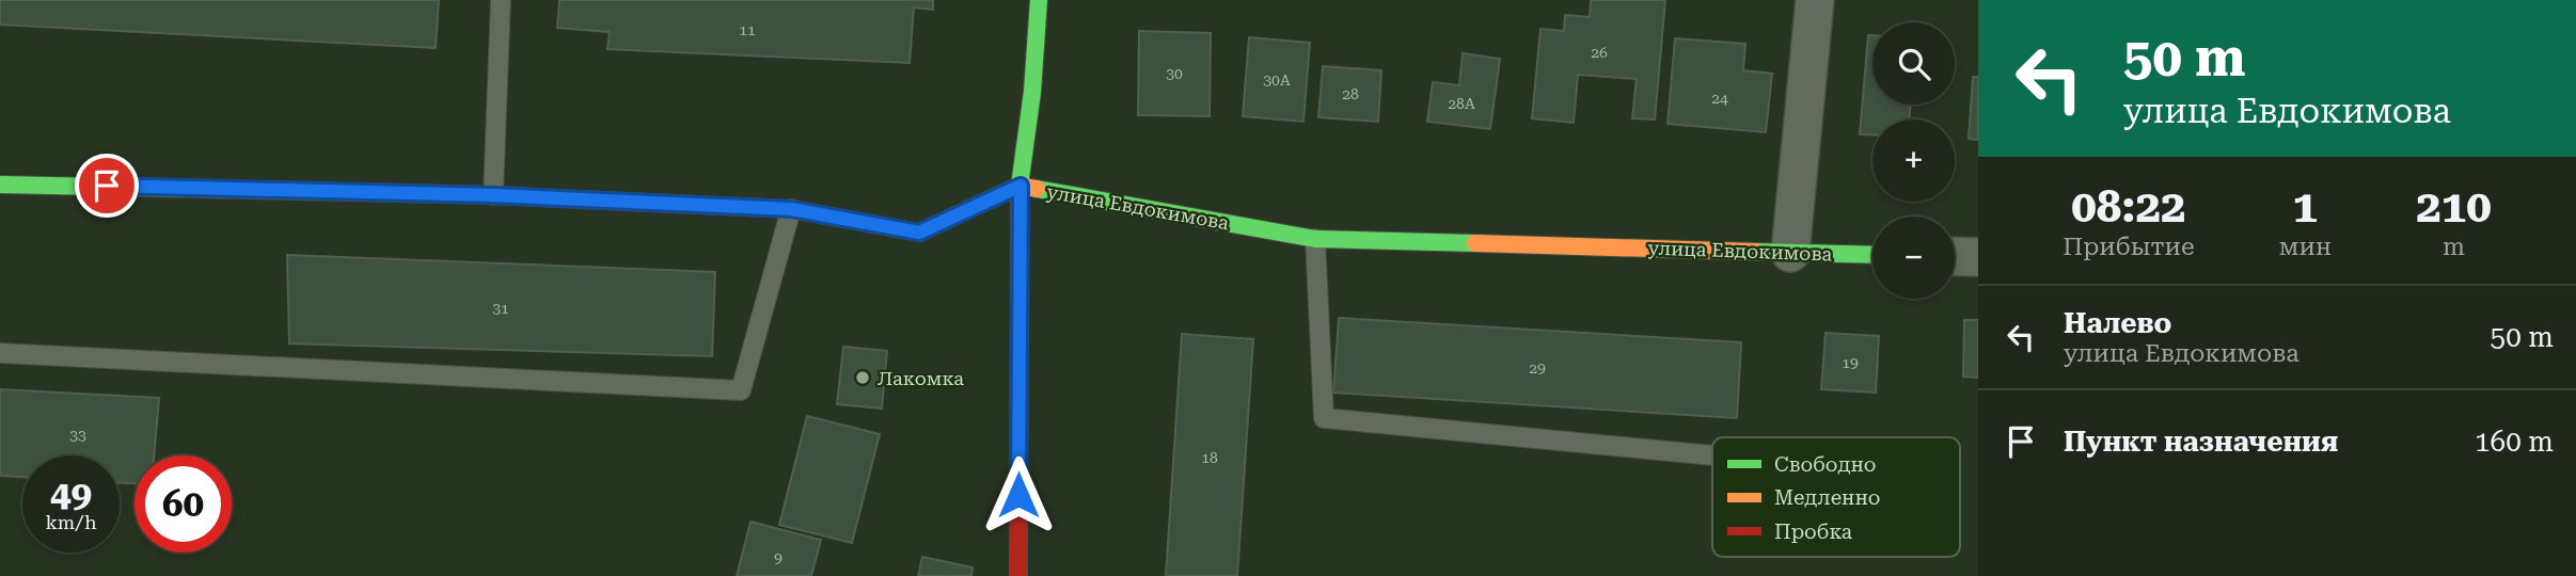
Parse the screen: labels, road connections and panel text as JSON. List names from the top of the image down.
{
  "streets": {
    "street": ["улица Евдокимова"]
  },
  "places": ["Лакомка"],
  "house_numbers": [
    "11",
    "26",
    "30",
    "30А",
    "28",
    "24",
    "28А",
    "31",
    "19",
    "29",
    "33",
    "18",
    "9"
  ],
  "legend": ["Свободно", "Медленно", "Пробка"],
  "page": {
    "turn": ["50 m", "улица Евдокимова"],
    "map_buttons": ["+", "−"],
    "eta": [
      "08:22",
      "Прибытие",
      "1",
      "мин",
      "210",
      "m"
    ],
    "list": [
      {
        "name": "Налево",
        "note": "улица Евдокимова",
        "value": "50 m"
      },
      {
        "name": "Пункт назначения",
        "value": "160 m"
      }
    ],
    "speed": "49 km/h",
    "limit": "60"
  }
}
